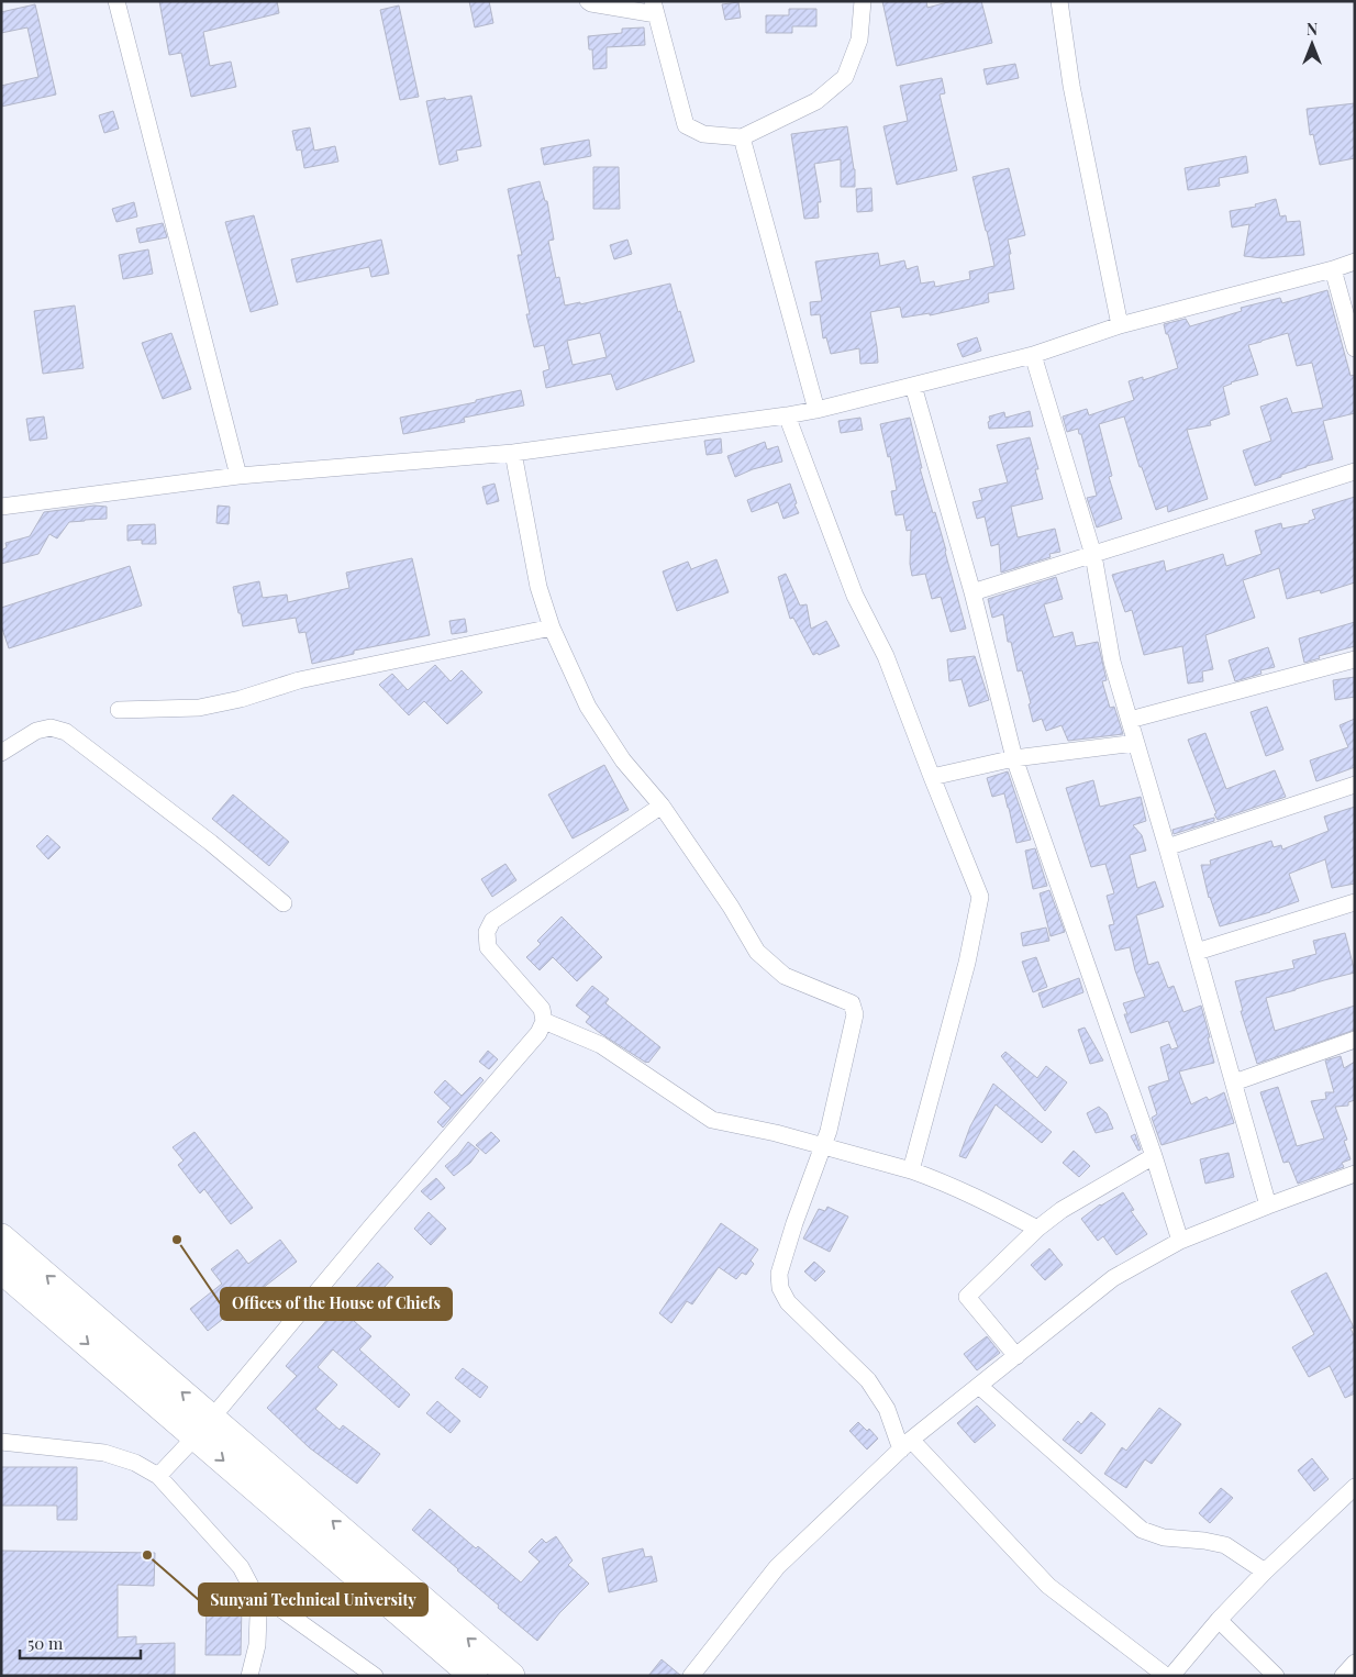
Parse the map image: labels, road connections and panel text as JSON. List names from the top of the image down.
{
  "places": ["Offices of the House of Chiefs", "Sunyani Technical University"],
  "scale_bar": "50 m",
  "north": "top"
}
